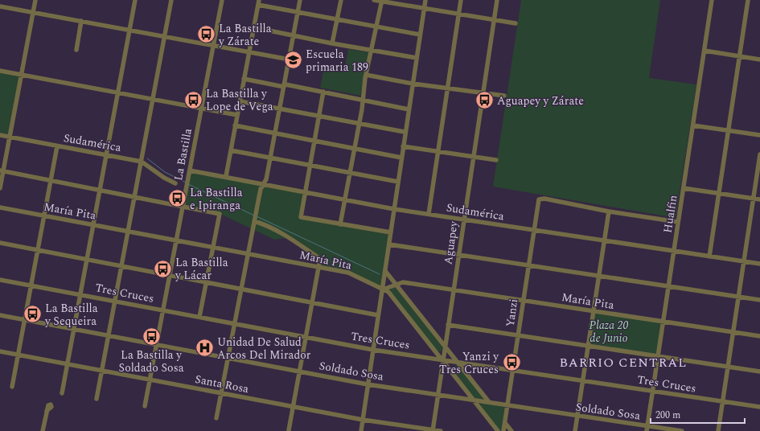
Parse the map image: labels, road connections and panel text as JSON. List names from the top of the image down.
{
  "streets": {
    "street": [
      "Sudamérica",
      "La Bastilla",
      "María Pita",
      "Hualfin",
      "Aguapey",
      "Tres Cruces",
      "Yanzi",
      "Soldado Sosa",
      "Santa Rosa"
    ]
  },
  "crossings": [
    ["Sudamérica", "La Bastilla"],
    ["Sudamérica", "Hualfin"],
    ["Sudamérica", "Aguapey"],
    ["Sudamérica", "Yanzi"],
    ["La Bastilla", "María Pita"],
    ["La Bastilla", "Tres Cruces"],
    ["La Bastilla", "Soldado Sosa"],
    ["La Bastilla", "Santa Rosa"],
    ["María Pita", "Hualfin"],
    ["María Pita", "Aguapey"],
    ["María Pita", "Yanzi"],
    ["Hualfin", "Tres Cruces"],
    ["Hualfin", "Soldado Sosa"],
    ["Aguapey", "Tres Cruces"],
    ["Aguapey", "Soldado Sosa"],
    ["Aguapey", "Santa Rosa"],
    ["Tres Cruces", "Yanzi"],
    ["Yanzi", "Soldado Sosa"]
  ],
  "districts": ["BARRIO CENTRAL"],
  "parks": ["Plaza 20 de Junio"],
  "places": {
    "bus stop": [
      "La Bastilla y Zárate",
      "La Bastilla y Lope de Vega",
      "Aguapey y Zárate",
      "La Bastilla e Ipiranga",
      "La Bastilla y Lácar",
      "La Bastilla y Sequeira",
      "La Bastilla y Soldado Sosa",
      "Yanzi y Tres Cruces"
    ],
    "school or university": ["Escuela primaria 189"],
    "hospital": ["Unidad De Salud Arcos Del Mirador"]
  },
  "scale_bar": "200 m"
}
